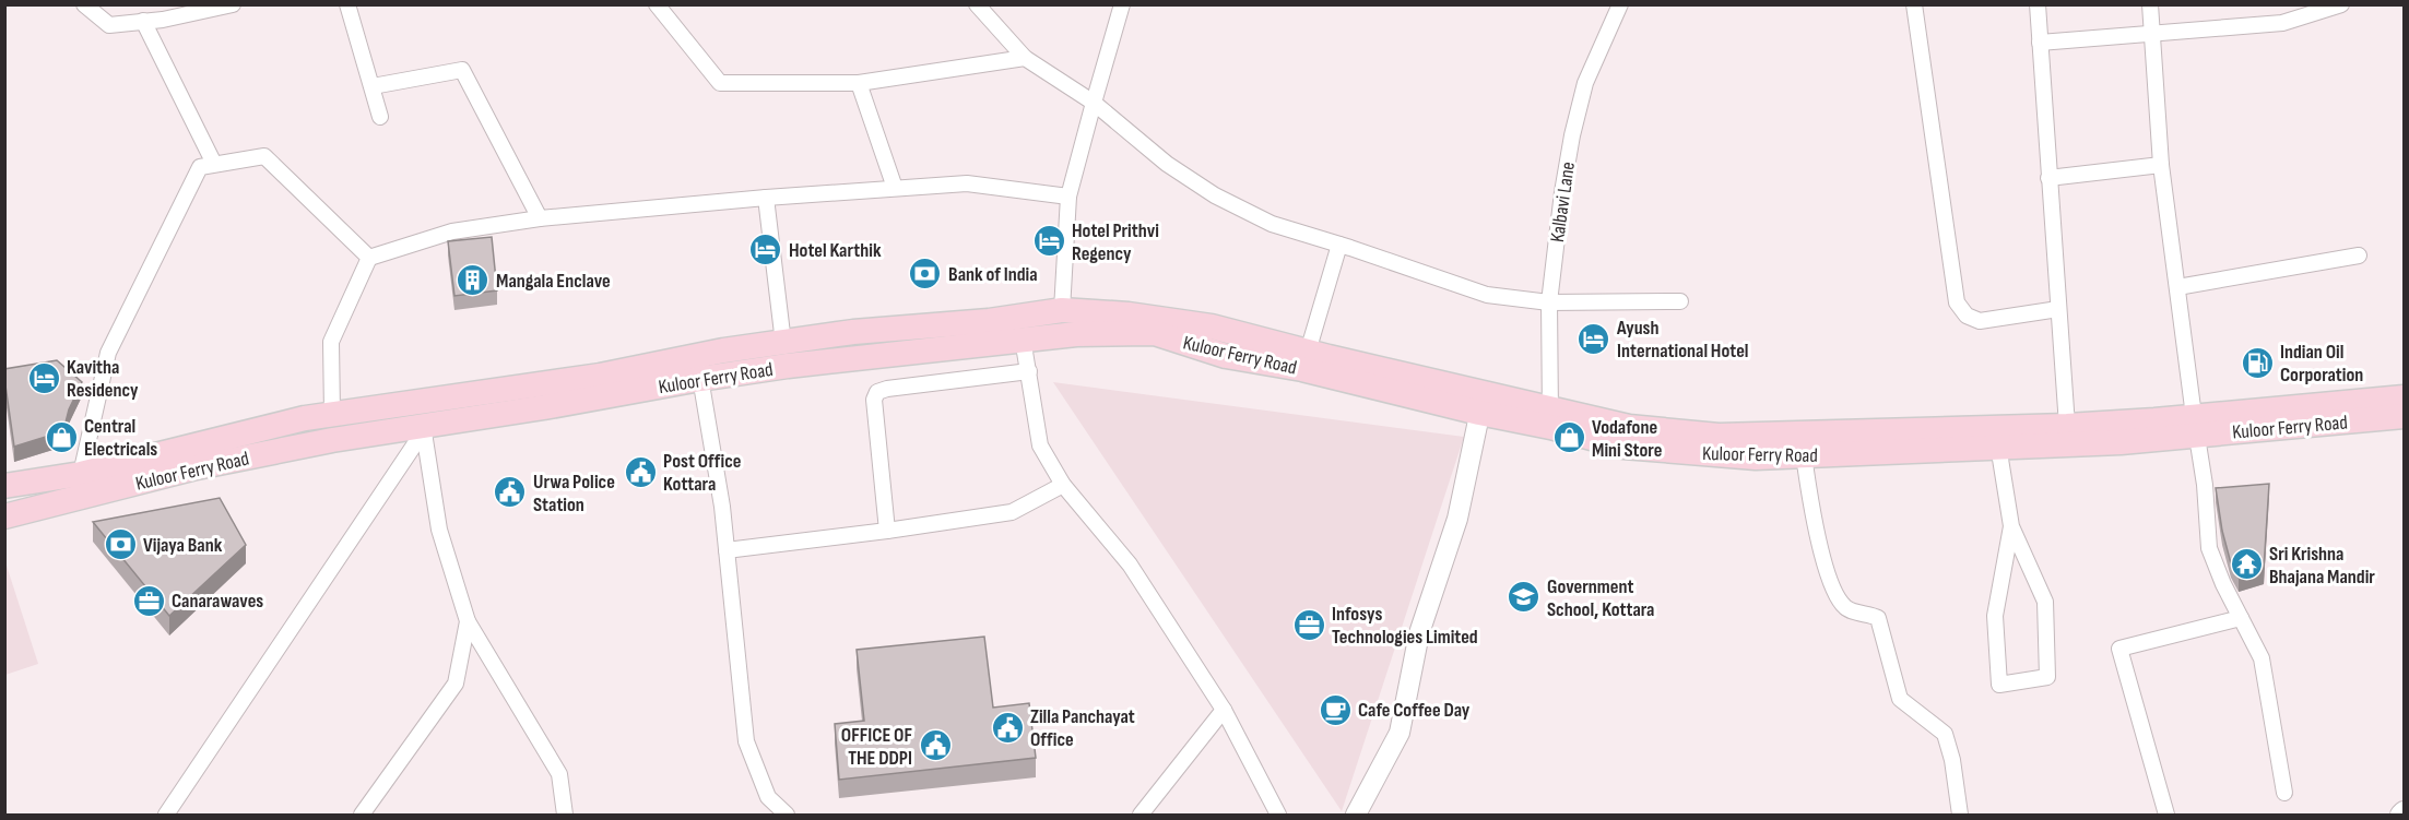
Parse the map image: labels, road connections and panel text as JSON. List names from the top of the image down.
{
  "streets": {
    "main road": ["Kuloor Ferry Road"],
    "street": ["Kalbavi Lane"]
  },
  "crossings": [
    ["Kalbavi Lane", "Kuloor Ferry Road"]
  ],
  "places": {
    "hotel": [
      "Hotel Prithvi Regency",
      "Hotel Karthik",
      "Ayush International Hotel",
      "Kavitha Residency"
    ],
    "bank": ["Bank of India", "Vijaya Bank"],
    "building": ["Mangala Enclave"],
    "fuel station": ["Indian Oil Corporation"],
    "shop": ["Central Electricals", "Vodafone Mini Store"],
    "public building": [
      "Post Office Kottara",
      "Urwa Police Station",
      "Zilla Panchayat Office",
      "OFFICE OF THE DDPI"
    ],
    "temple": ["Sri Krishna Bhajana Mandir"],
    "school or university": ["Government School, Kottara"],
    "office": ["Canarawaves", "Infosys Technologies Limited"],
    "cafe": ["Cafe Coffee Day"]
  }
}
